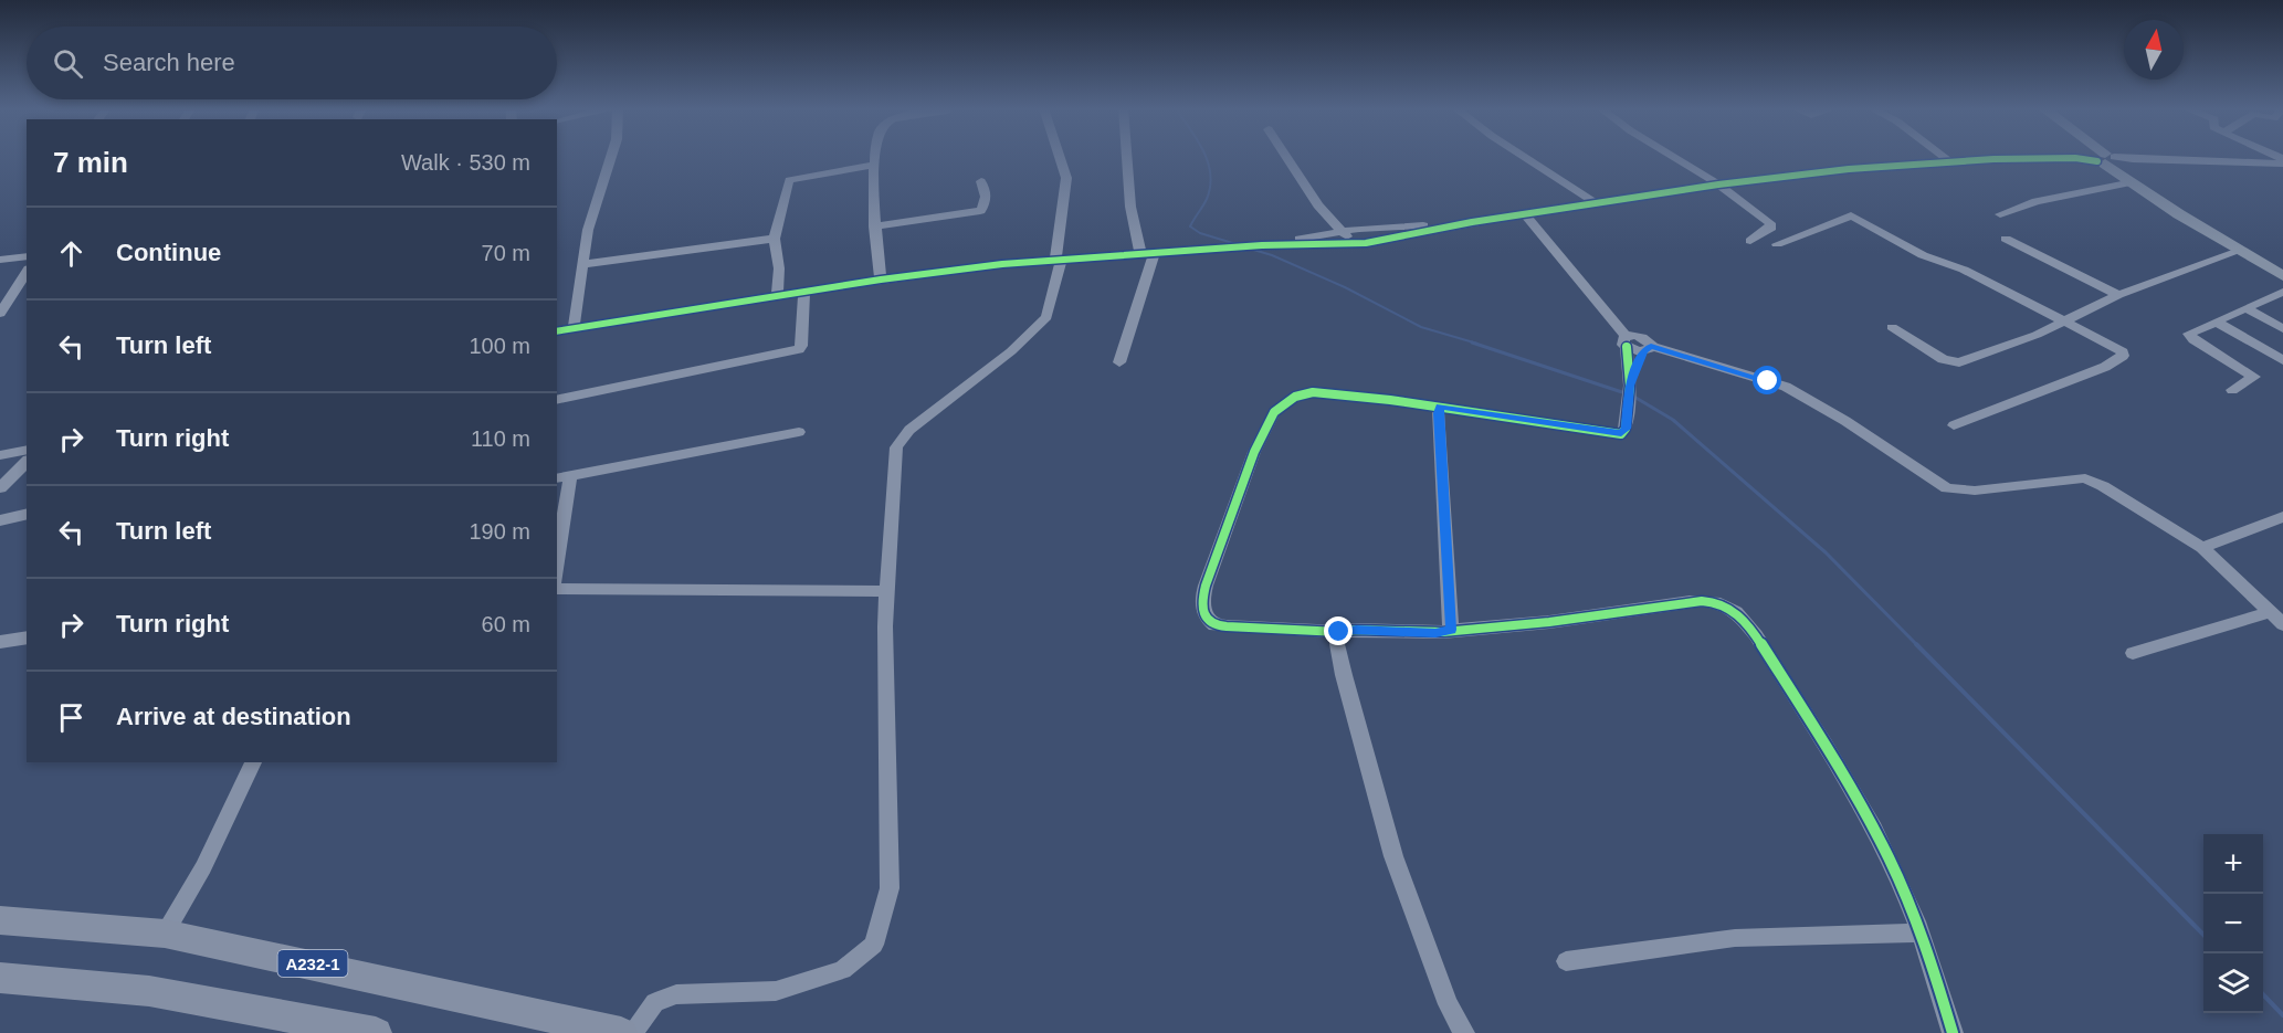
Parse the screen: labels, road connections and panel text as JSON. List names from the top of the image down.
{
  "streets": {
    "highway": ["A232-1"]
  },
  "north": "top",
  "page": {
    "search": "Search here",
    "heading": ["7 min", "Walk · 530 m"],
    "list": [
      ["Continue", "70 m"],
      ["Turn left", "100 m"],
      ["Turn right", "110 m"],
      ["Turn left", "190 m"],
      ["Turn right", "60 m"],
      "Arrive at destination"
    ],
    "map_buttons": ["+", "−"]
  }
}
